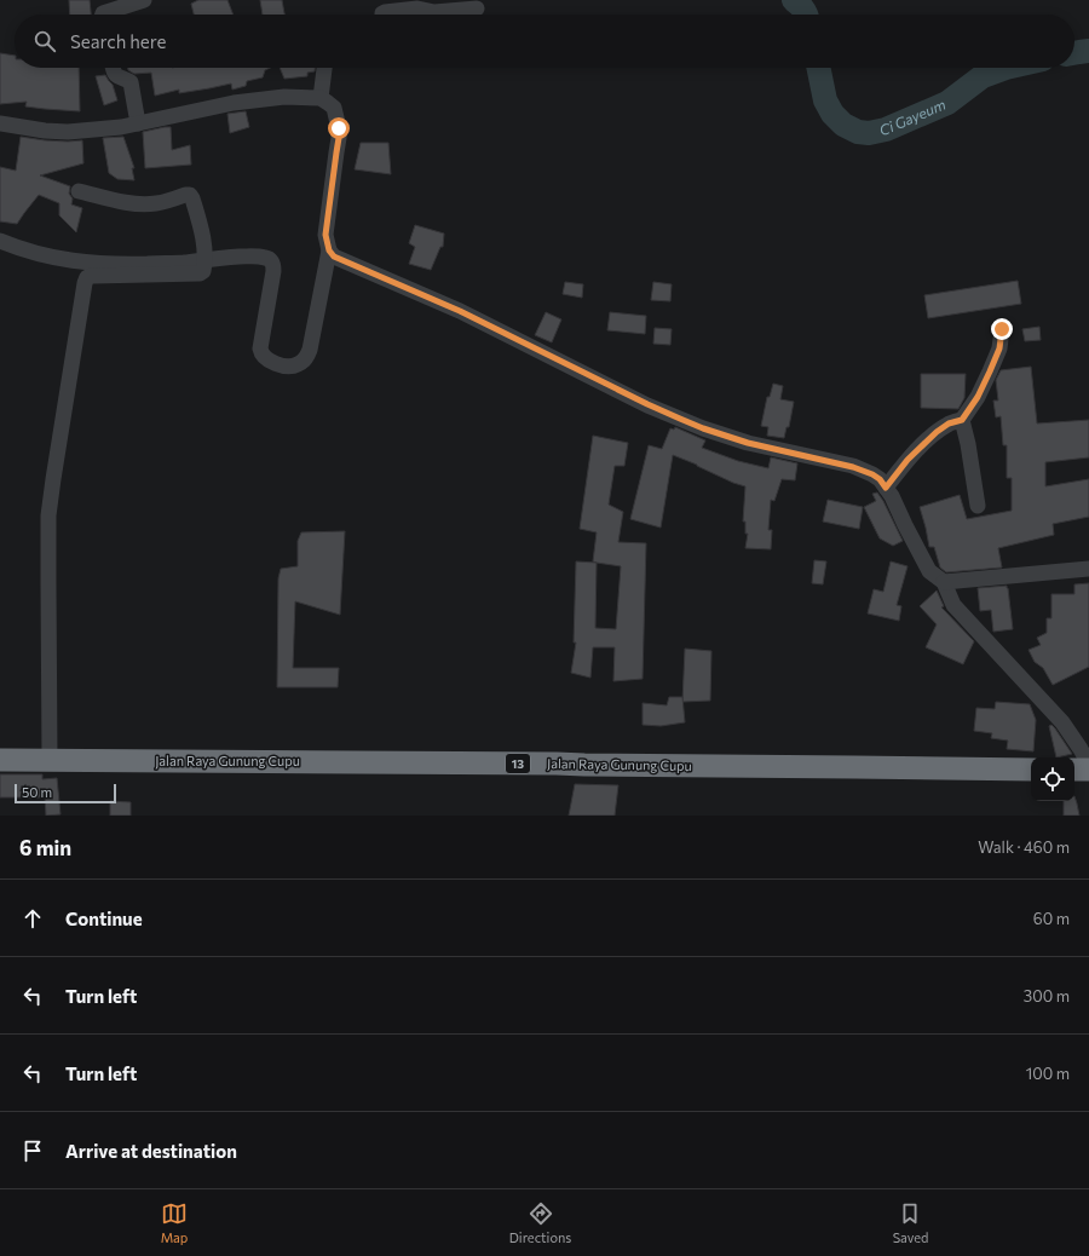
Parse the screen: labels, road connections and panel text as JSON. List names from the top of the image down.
{
  "streets": {
    "highway": ["Jalan Raya Gunung Cupu", "13"]
  },
  "water": ["Ci Gayeum"],
  "scale_bar": "50 m",
  "page": {
    "search": "Search here",
    "scale": "50 m",
    "heading": ["6 min", "Walk · 460 m"],
    "list": [
      ["Continue", "60 m"],
      ["Turn left", "300 m"],
      ["Turn left", "100 m"],
      "Arrive at destination"
    ],
    "nav": ["Map", "Directions", "Saved"]
  }
}
